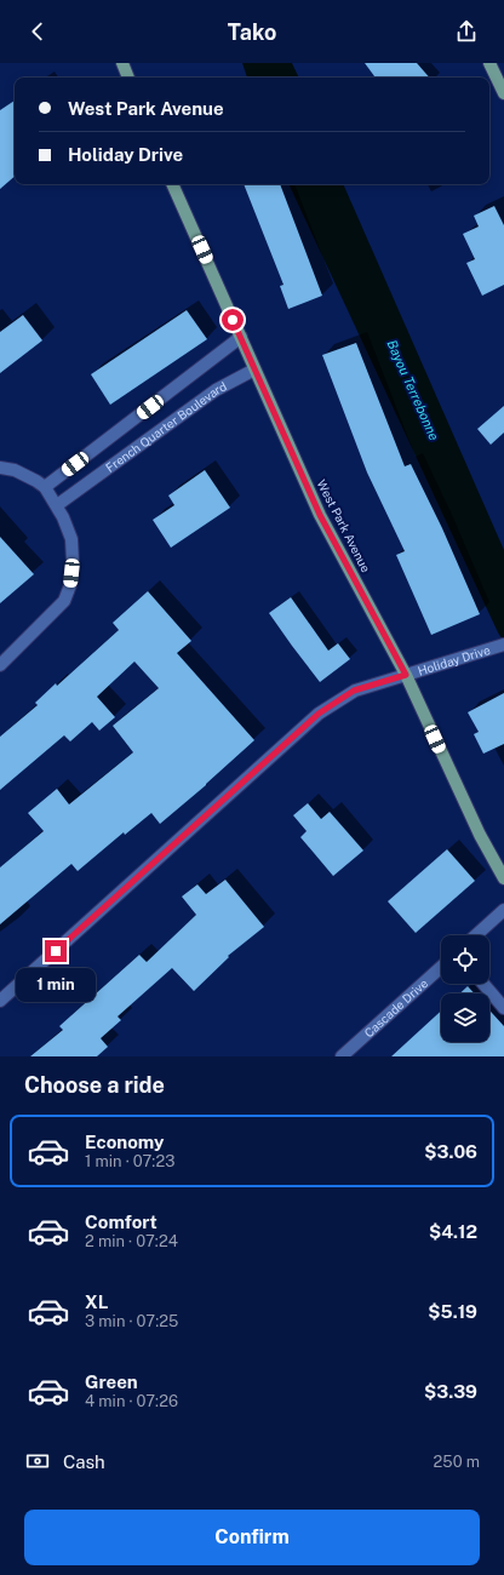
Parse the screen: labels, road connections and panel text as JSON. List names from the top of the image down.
{
  "streets": {
    "main road": ["West Park Avenue"],
    "street": ["French Quarter Boulevard", "Holiday Drive", "Cascade Drive"]
  },
  "crossings": [
    ["French Quarter Boulevard", "West Park Avenue"],
    ["West Park Avenue", "Holiday Drive"]
  ],
  "water": ["Bayou Terrebonne"],
  "page": {
    "header": "Tako",
    "banner": ["West Park Avenue", "Holiday Drive"],
    "bubble": "1 min",
    "heading": "Choose a ride",
    "list": [
      {
        "name": "Economy",
        "note": "1 min · 07:23",
        "value": "$3.06"
      },
      {
        "name": "Comfort",
        "note": "2 min · 07:24",
        "value": "$4.12"
      },
      {
        "name": "XL",
        "note": "3 min · 07:25",
        "value": "$5.19"
      },
      {
        "name": "Green",
        "note": "4 min · 07:26",
        "value": "$3.39"
      }
    ],
    "pay": ["Cash", "250 m"],
    "buttons": "Confirm"
  }
}
